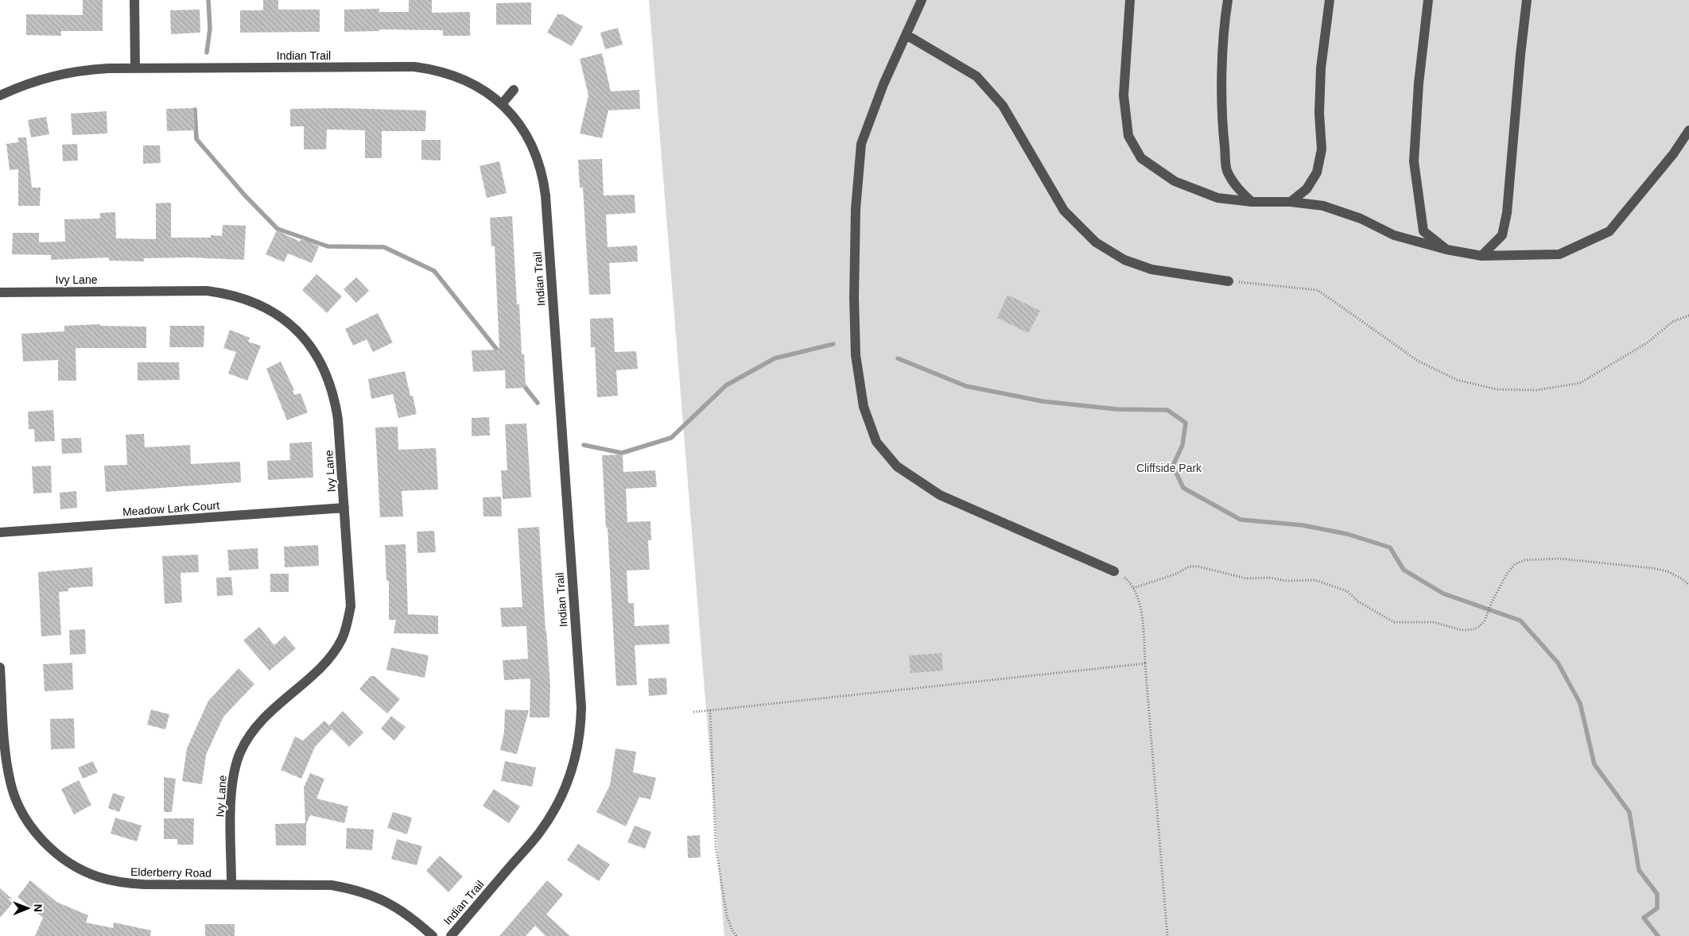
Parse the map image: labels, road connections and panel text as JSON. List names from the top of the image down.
{
  "streets": {
    "street": [
      "Indian Trail",
      "Ivy Lane",
      "Meadow Lark Court",
      "Elderberry Road"
    ]
  },
  "crossings": [
    ["Ivy Lane", "Meadow Lark Court"],
    ["Ivy Lane", "Elderberry Road"]
  ],
  "parks": ["Cliffside Park"],
  "north": "right"
}
